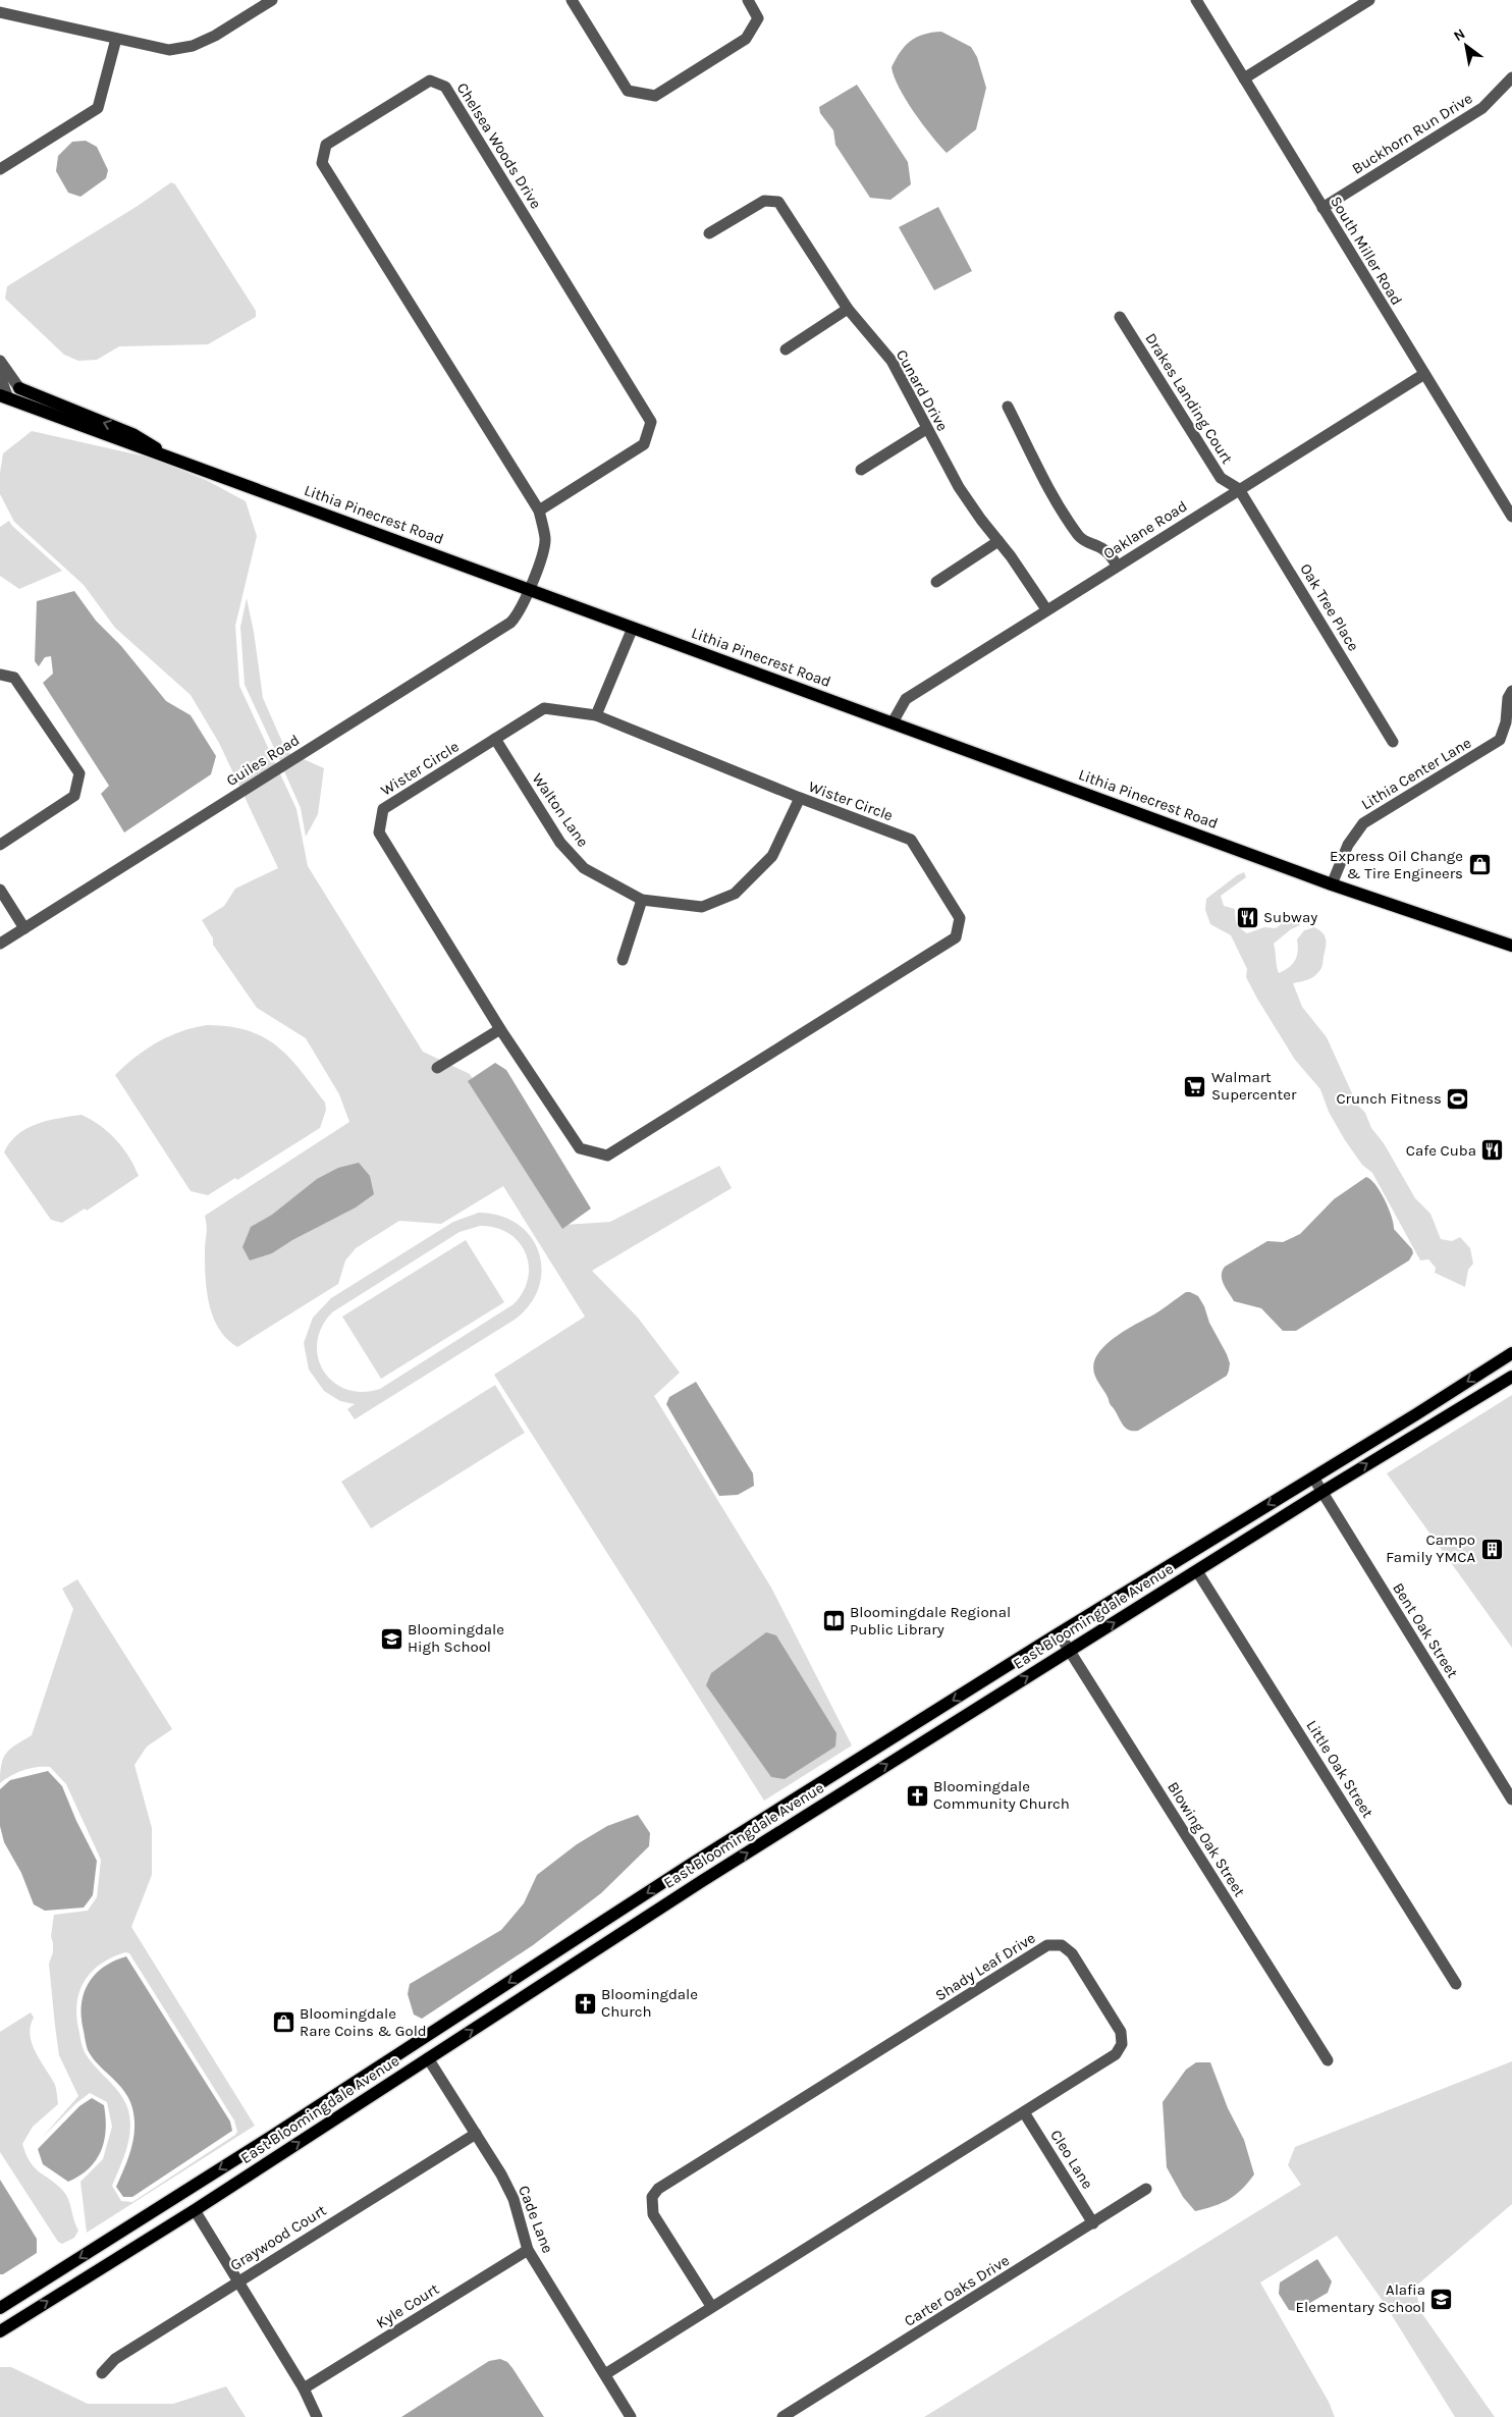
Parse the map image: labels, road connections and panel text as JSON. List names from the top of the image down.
{
  "streets": {
    "main road": ["Lithia Pinecrest Road", "East Bloomingdale Avenue"],
    "street": [
      "Buckhorn Run Drive",
      "Chelsea Woods Drive",
      "South Miller Road",
      "Cunard Drive",
      "Drakes Landing Court",
      "Oaklane Road",
      "Oak Tree Place",
      "Guiles Road",
      "Wister Circle",
      "Lithia Center Lane",
      "Walton Lane",
      "Bent Oak Street",
      "Little Oak Street",
      "Blowing Oak Street",
      "Shady Leaf Drive",
      "Cleo Lane",
      "Cade Lane",
      "Graywood Court",
      "Carter Oaks Drive",
      "Kyle Court"
    ]
  },
  "crossings": [
    ["Buckhorn Run Drive", "South Miller Road"],
    ["Chelsea Woods Drive", "Lithia Pinecrest Road"],
    ["Chelsea Woods Drive", "Guiles Road"],
    ["South Miller Road", "Oaklane Road"],
    ["Cunard Drive", "Oaklane Road"],
    ["Drakes Landing Court", "Oaklane Road"],
    ["Drakes Landing Court", "Oak Tree Place"],
    ["Lithia Pinecrest Road", "Oaklane Road"],
    ["Lithia Pinecrest Road", "Guiles Road"],
    ["Lithia Pinecrest Road", "Lithia Center Lane"],
    ["Oaklane Road", "Oak Tree Place"],
    ["Wister Circle", "Walton Lane"],
    ["East Bloomingdale Avenue", "Bent Oak Street"],
    ["East Bloomingdale Avenue", "Little Oak Street"],
    ["East Bloomingdale Avenue", "Blowing Oak Street"],
    ["East Bloomingdale Avenue", "Cade Lane"],
    ["Shady Leaf Drive", "Cleo Lane"],
    ["Shady Leaf Drive", "Cade Lane"],
    ["Cleo Lane", "Carter Oaks Drive"],
    ["Cade Lane", "Graywood Court"],
    ["Cade Lane", "Kyle Court"]
  ],
  "places": {
    "shop": ["Express Oil Change & Tire Engineers", "Bloomingdale Rare Coins & Gold"],
    "restaurant": ["Subway", "Cafe Cuba"],
    "supermarket": ["Walmart Supercenter"],
    "sports": ["Crunch Fitness"],
    "building": ["Campo Family YMCA"],
    "library": ["Bloomingdale Regional Public Library"],
    "school or university": ["Bloomingdale High School", "Alafia Elementary School"],
    "church": ["Bloomingdale Community Church", "Bloomingdale Church"]
  },
  "north": "top left"
}
